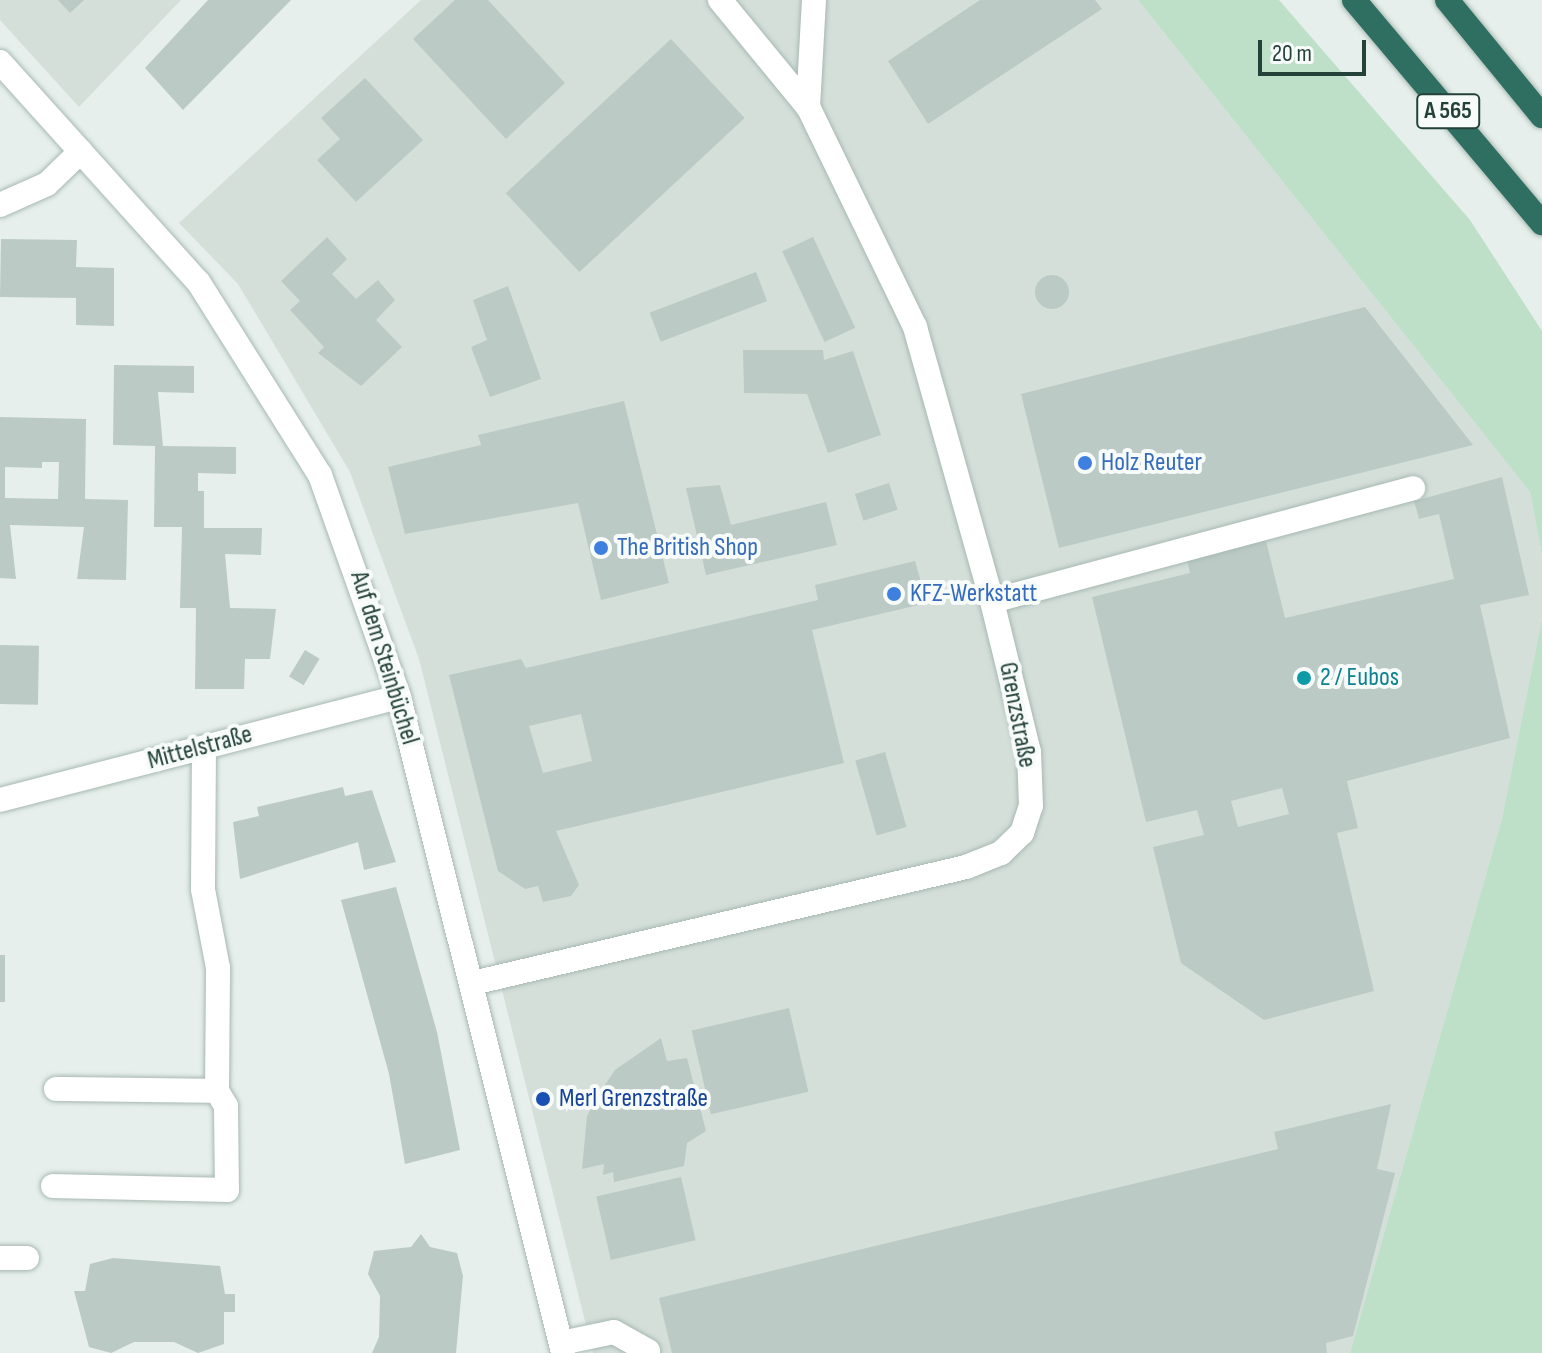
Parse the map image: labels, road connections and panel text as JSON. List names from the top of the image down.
{
  "streets": {
    "highway": ["A 565"],
    "street": ["Auf dem Steinbüchel", "Grenzstraße", "Mittelstraße"]
  },
  "crossings": [
    ["Auf dem Steinbüchel", "Grenzstraße"],
    ["Auf dem Steinbüchel", "Mittelstraße"]
  ],
  "places": [
    "Holz Reuter",
    "The British Shop",
    "KFZ-Werkstatt",
    "2 / Eubos",
    "Merl Grenzstraße"
  ],
  "scale_bar": "20 m"
}
